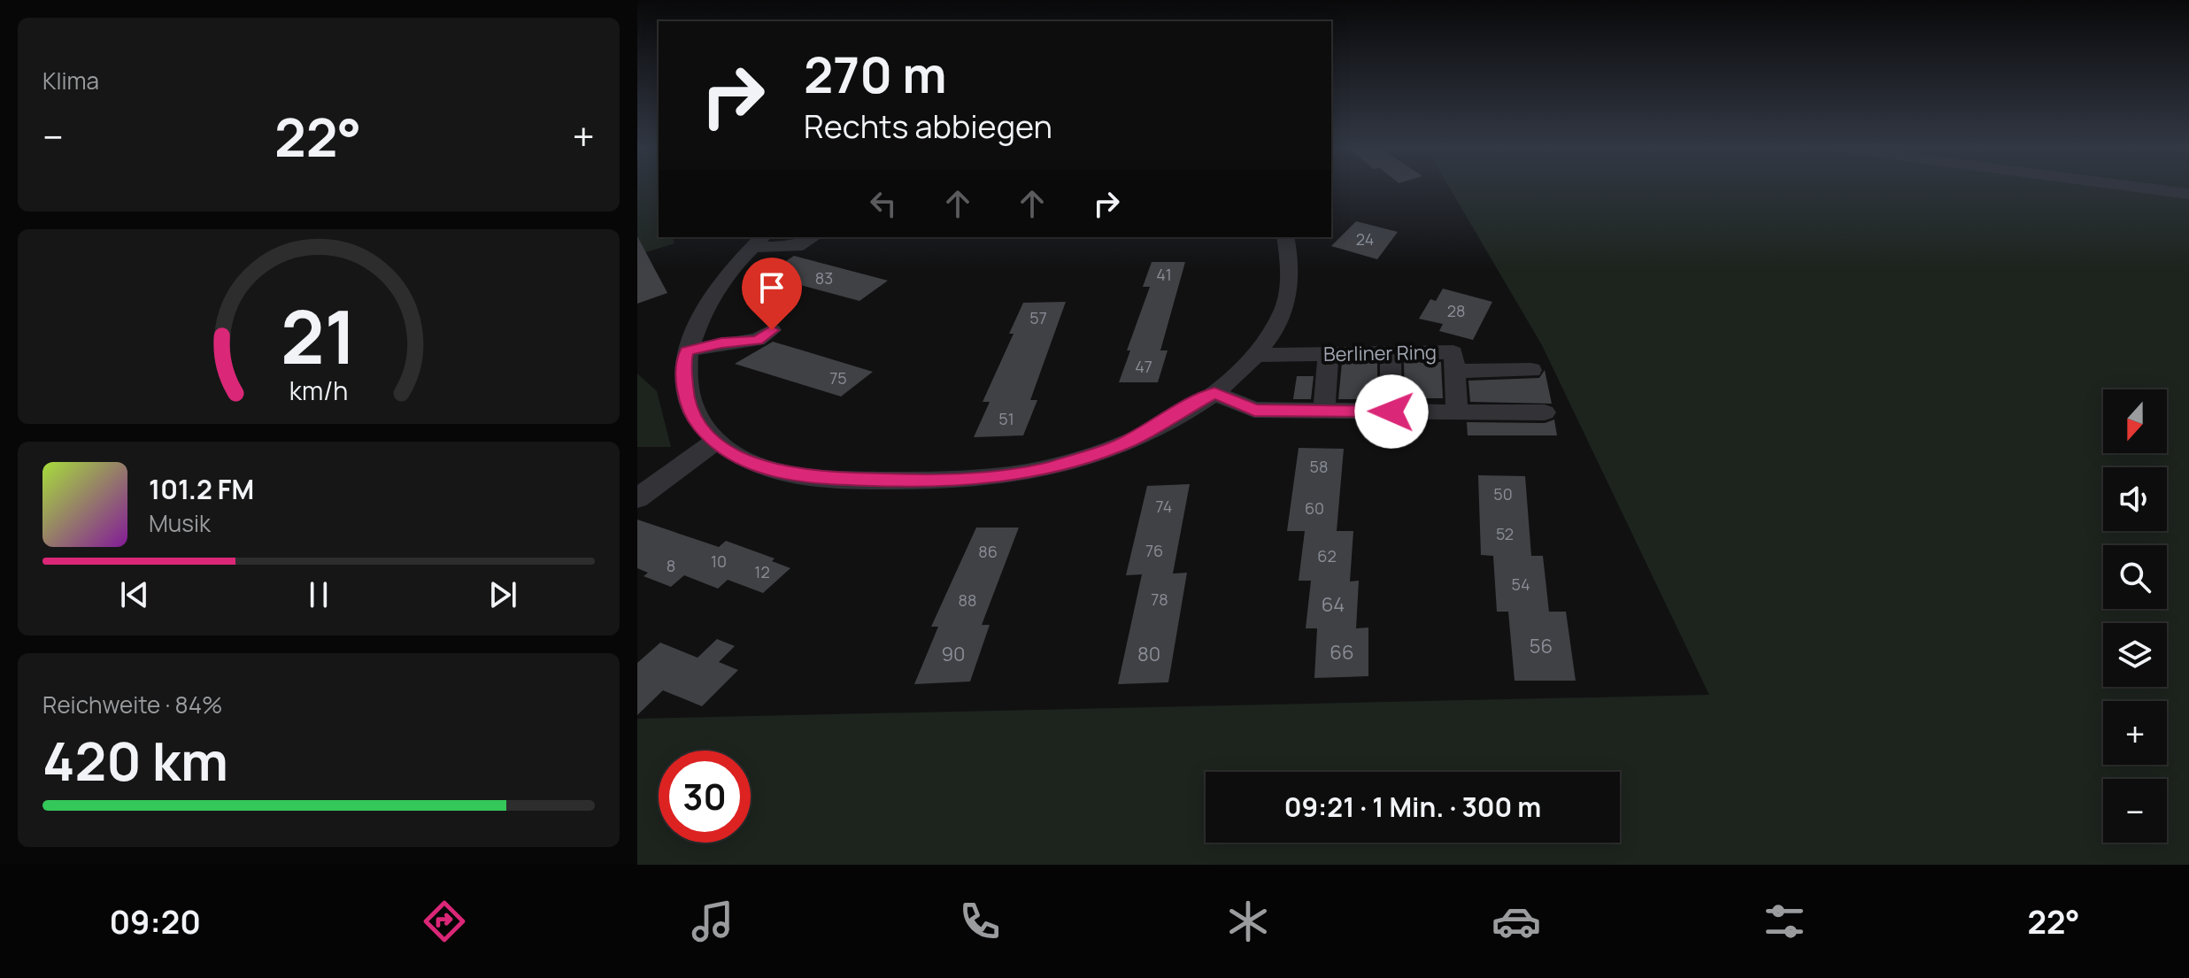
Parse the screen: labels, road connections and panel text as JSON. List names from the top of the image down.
{
  "streets": {
    "street": ["Berliner Ring"]
  },
  "house_numbers": [
    "24",
    "41",
    "83",
    "28",
    "57",
    "47",
    "75",
    "51",
    "58",
    "50",
    "74",
    "60",
    "52",
    "76",
    "86",
    "62",
    "10",
    "8",
    "12",
    "54",
    "78",
    "88",
    "64",
    "56",
    "66",
    "90",
    "80"
  ],
  "north": "bottom",
  "page": {
    "tile": [
      "Klima",
      ["Reichweite · 84%", "420 km"]
    ],
    "turn": ["270 m", "Rechts abbiegen"],
    "heat": ["−", "22°", "+"],
    "map_buttons": ["+", "−"],
    "song": ["101.2 FM", "Musik"],
    "limit": "30",
    "trip": "09:21 · 1 Min. · 300 m",
    "tabs": ["09:20", "22°"],
    "gauge": ["21", "km/h"]
  }
}
